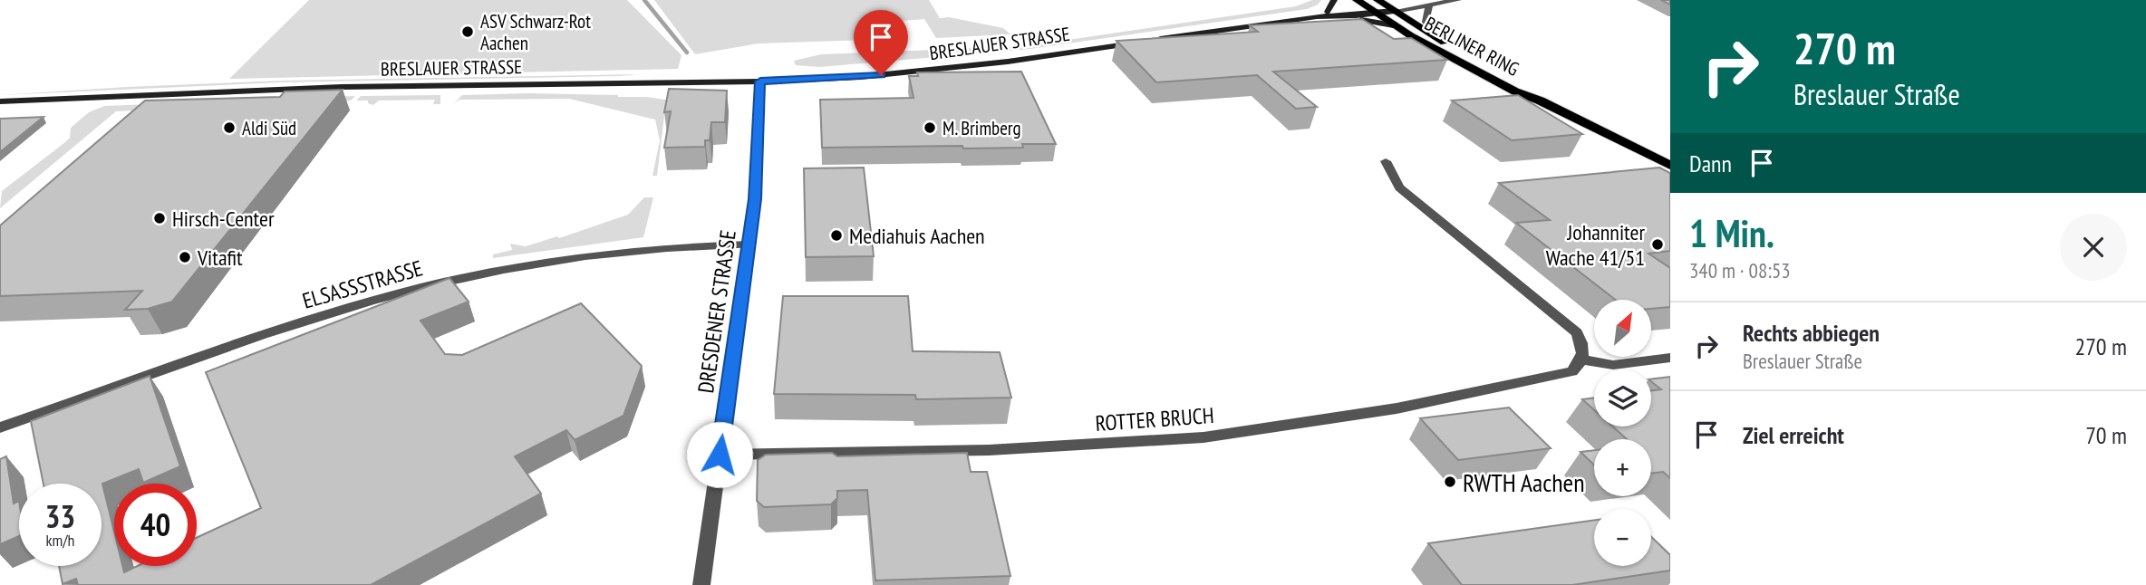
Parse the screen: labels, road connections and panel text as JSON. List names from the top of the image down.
{
  "streets": {
    "main road": ["BRESLAUER STRASSE", "BERLINER RING"],
    "street": ["ELSASSSTRASSE", "DRESDENER STRASSE", "ROTTER BRUCH"]
  },
  "crossings": [
    ["BRESLAUER STRASSE", "DRESDENER STRASSE"],
    ["ELSASSSTRASSE", "DRESDENER STRASSE"],
    ["DRESDENER STRASSE", "ROTTER BRUCH"]
  ],
  "places": [
    "ASV Schwarz-Rot Aachen",
    "Aldi Süd",
    "M. Brimberg",
    "Hirsch-Center",
    "Mediahuis Aachen",
    "Johanniter Wache 41/51",
    "Vitafit",
    "RWTH Aachen"
  ],
  "north": "top right",
  "page": {
    "turn": ["270 m", "Breslauer Straße"],
    "then": "Dann",
    "heading": ["1 Min.", "340 m · 08:53"],
    "map_buttons": ["+", "−"],
    "list": [
      {
        "name": "Rechts abbiegen",
        "note": "Breslauer Straße",
        "value": "270 m"
      },
      {
        "name": "Ziel erreicht",
        "value": "70 m"
      }
    ],
    "speed": "33 km/h",
    "limit": "40"
  }
}
